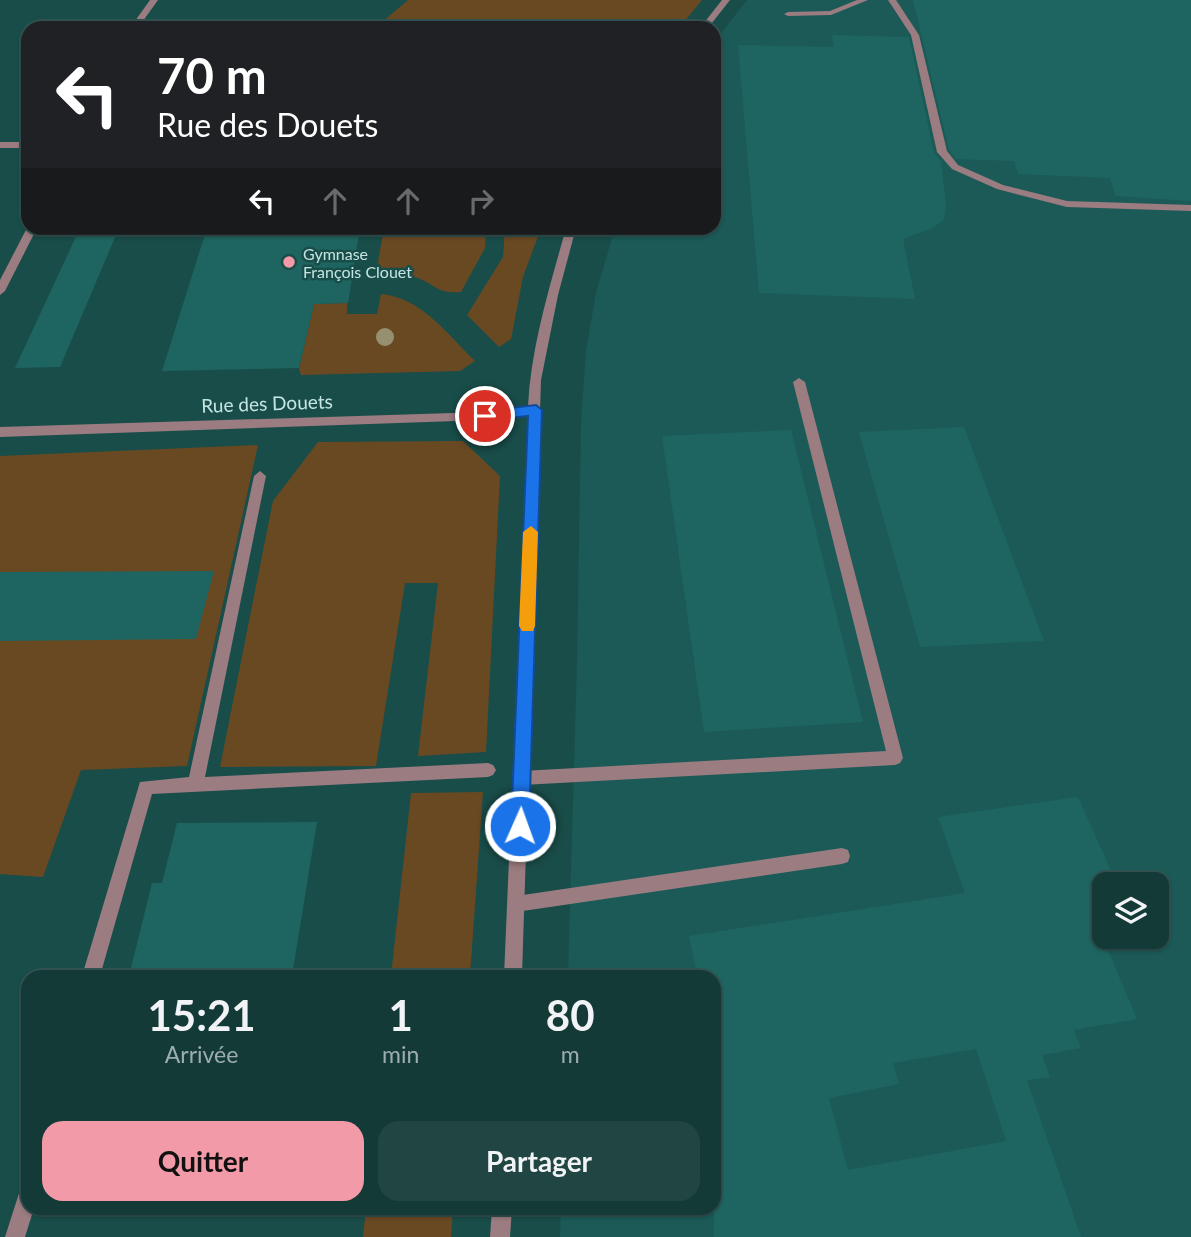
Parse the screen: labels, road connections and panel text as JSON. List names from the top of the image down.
{
  "streets": {
    "street": ["Rue des Douets"]
  },
  "places": ["Gymnase François Clouet"],
  "page": {
    "turn": ["70 m", "Rue des Douets"],
    "eta": [
      "15:21",
      "Arrivée",
      "1",
      "min",
      "80",
      "m"
    ],
    "buttons": ["Quitter", "Partager"]
  }
}
